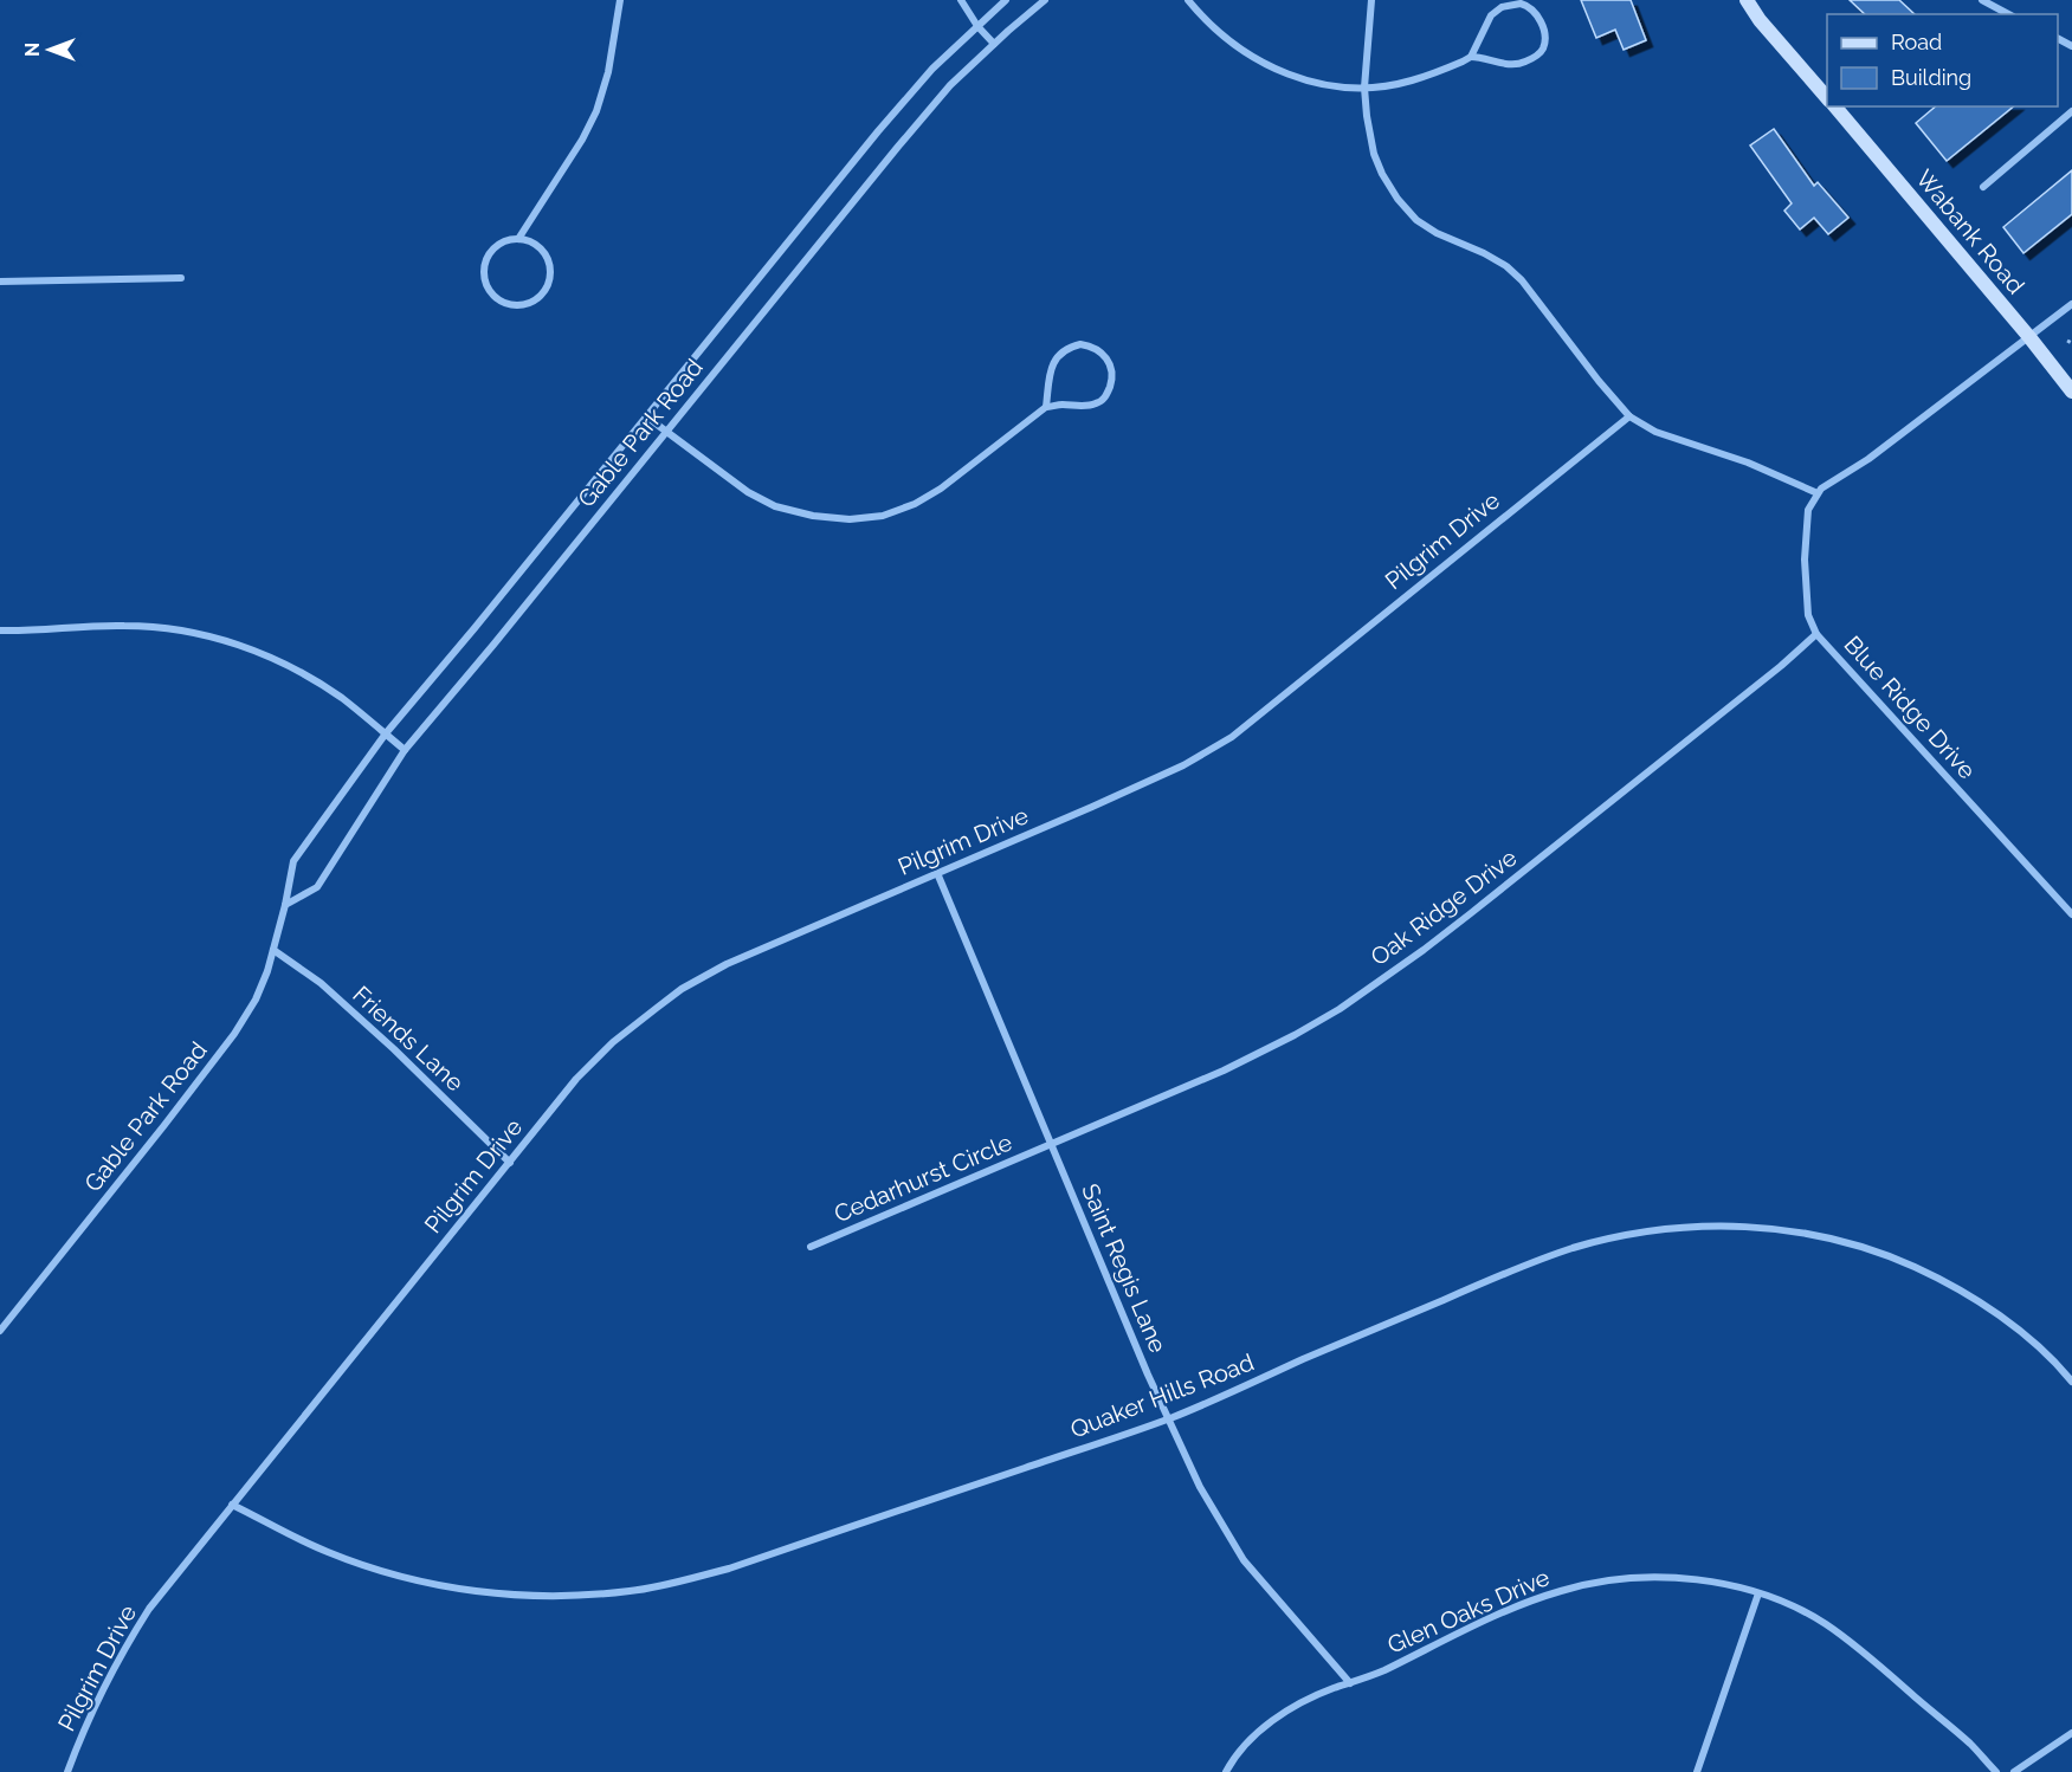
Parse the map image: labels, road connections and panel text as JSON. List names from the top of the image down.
{
  "streets": {
    "street": [
      "Wabank Road",
      "Gable Park Road",
      "Pilgrim Drive",
      "Blue Ridge Drive",
      "Oak Ridge Drive",
      "Friends Lane",
      "Cedarhurst Circle",
      "Saint Regis Lane",
      "Quaker Hills Road",
      "Glen Oaks Drive"
    ]
  },
  "crossings": [
    ["Gable Park Road", "Friends Lane"],
    ["Pilgrim Drive", "Friends Lane"],
    ["Pilgrim Drive", "Saint Regis Lane"],
    ["Pilgrim Drive", "Quaker Hills Road"],
    ["Blue Ridge Drive", "Oak Ridge Drive"],
    ["Oak Ridge Drive", "Cedarhurst Circle"],
    ["Oak Ridge Drive", "Saint Regis Lane"],
    ["Cedarhurst Circle", "Saint Regis Lane"],
    ["Saint Regis Lane", "Quaker Hills Road"],
    ["Saint Regis Lane", "Glen Oaks Drive"]
  ],
  "legend": ["Road", "Building"],
  "north": "left"
}
